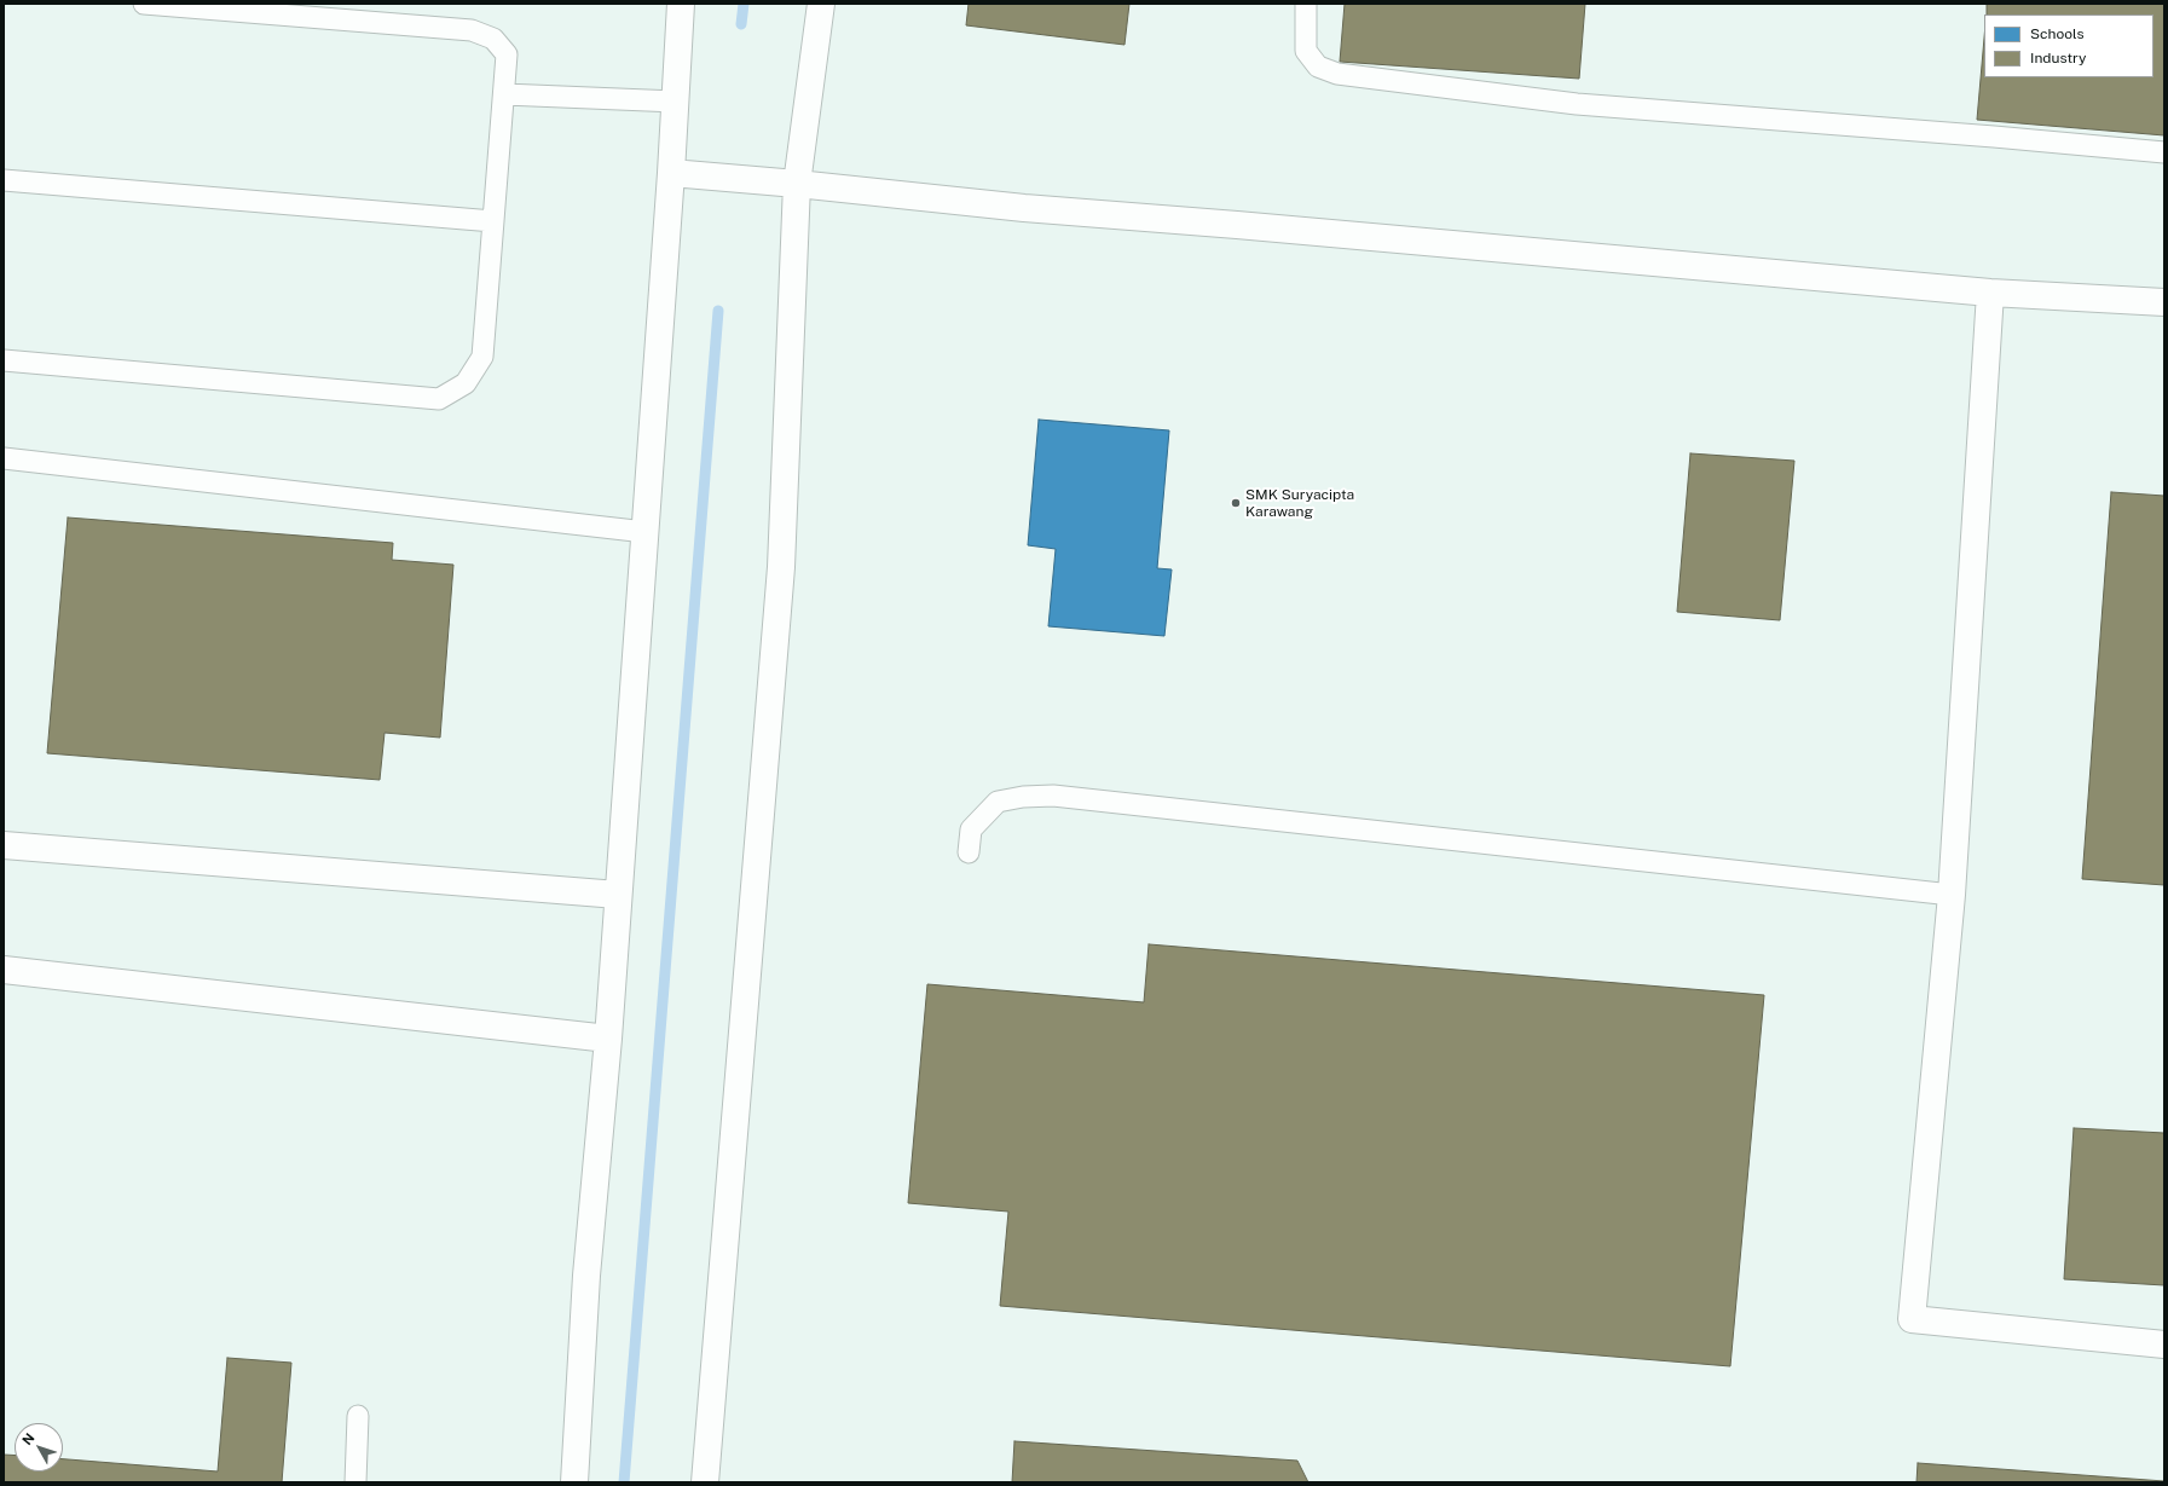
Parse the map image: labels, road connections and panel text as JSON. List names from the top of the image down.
{
  "places": ["SMK Suryacipta Karawang"],
  "legend": ["Schools", "Industry"],
  "north": "top left"
}
